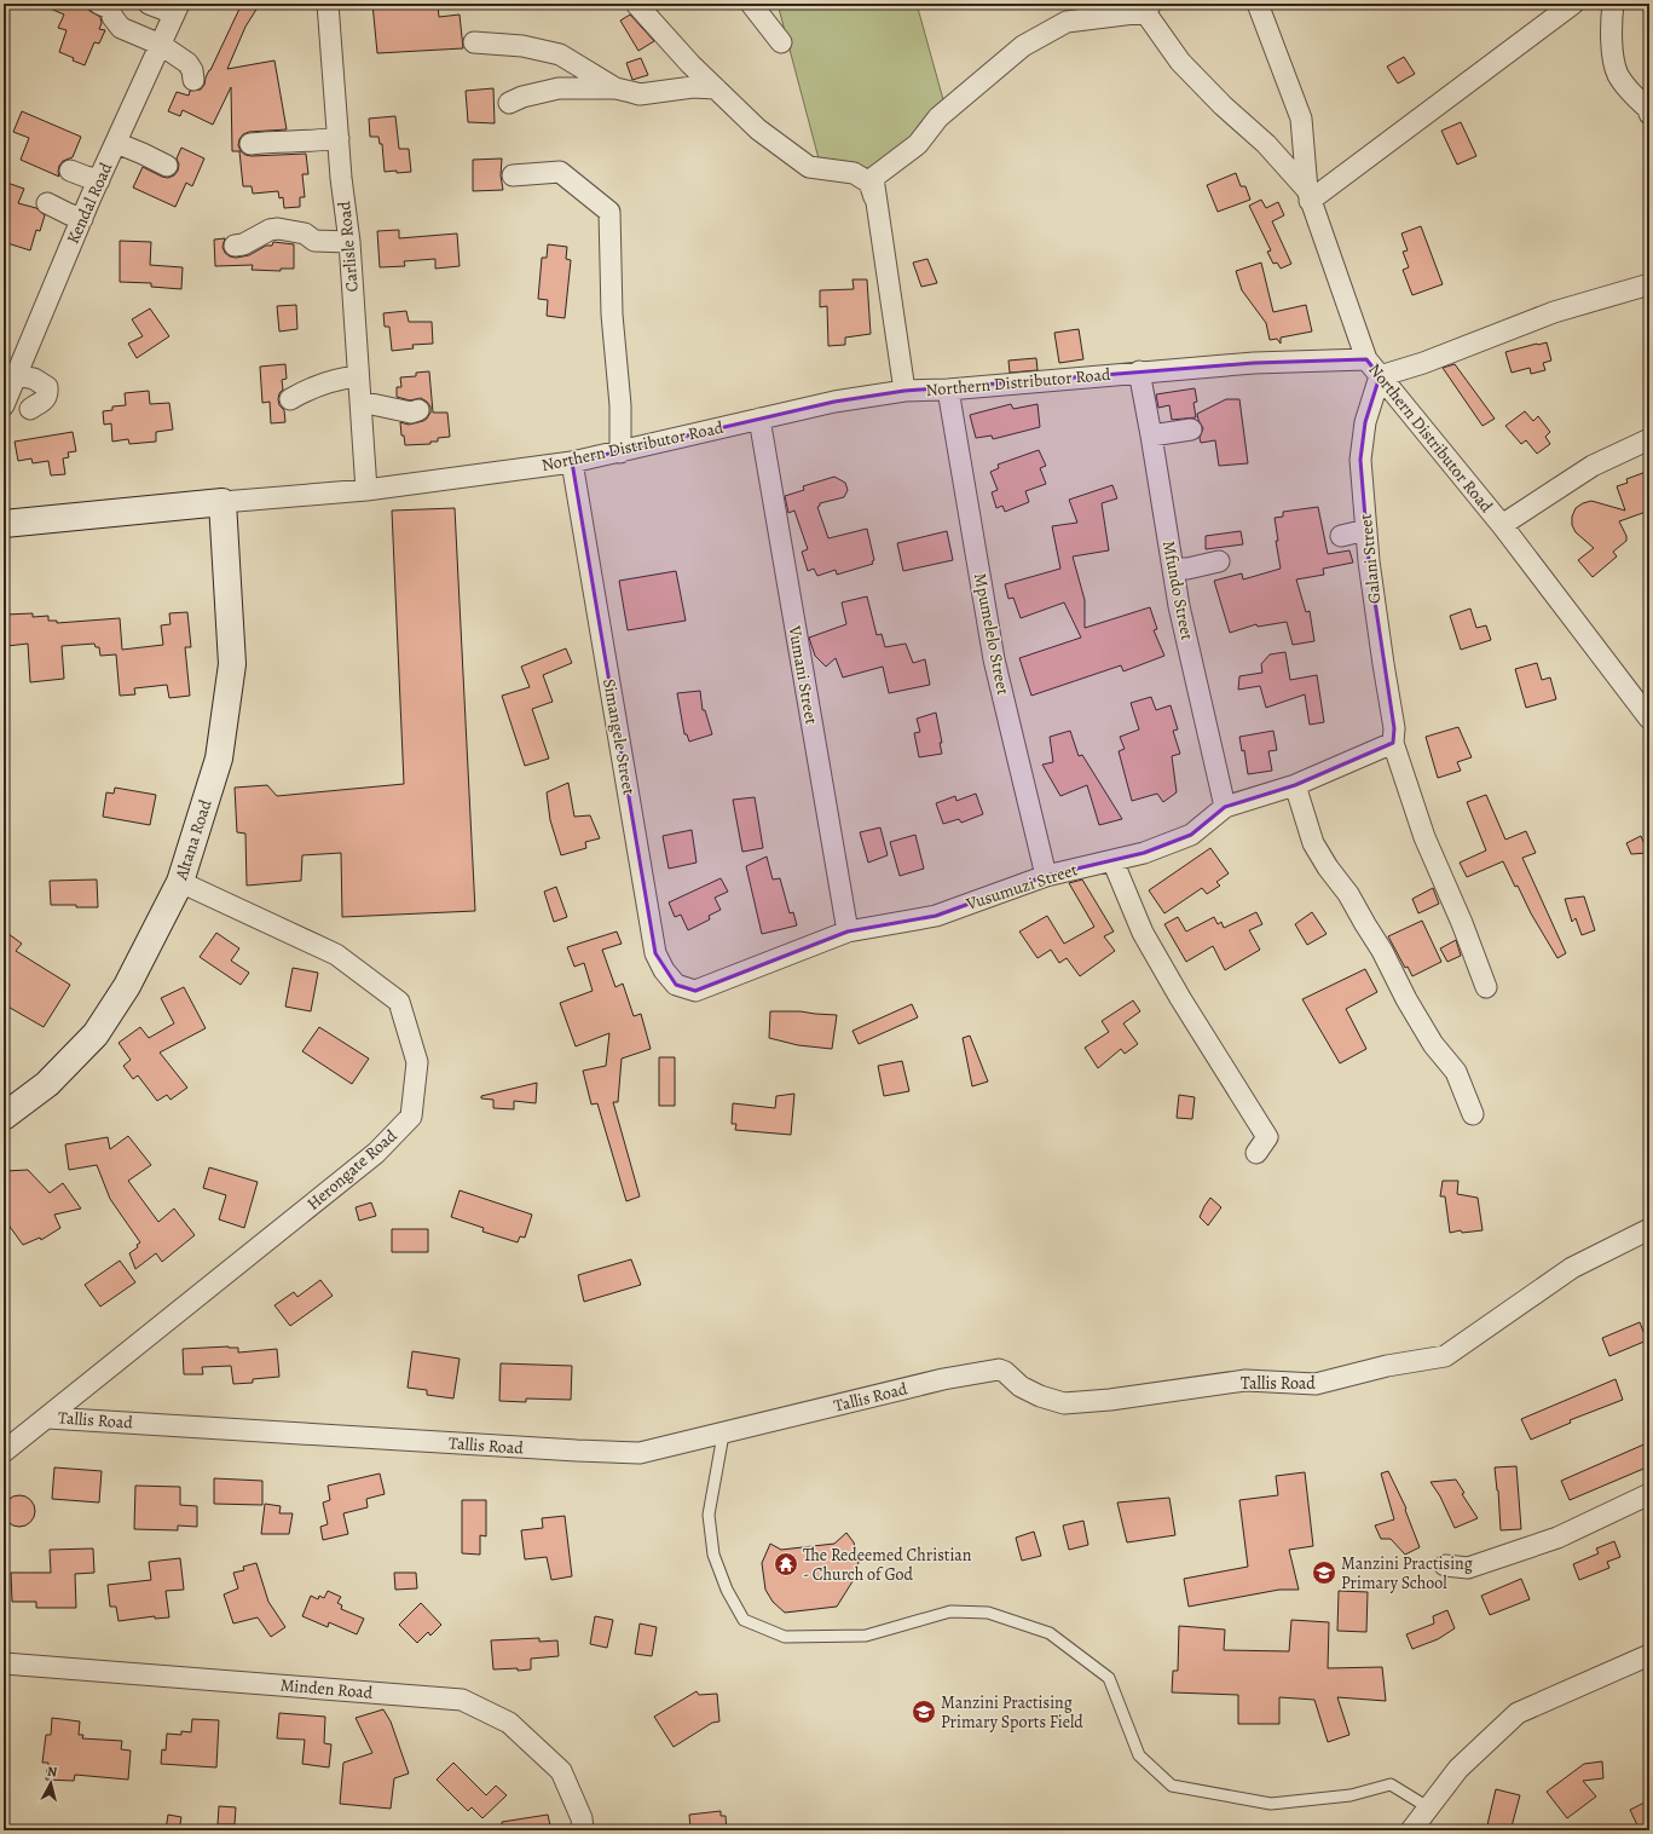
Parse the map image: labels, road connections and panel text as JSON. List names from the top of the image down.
{
  "streets": {
    "main road": ["Altana Road"],
    "street": [
      "Kendal Road",
      "Carlisle Road",
      "Northern Distributor Road",
      "Galani Street",
      "Mfundo Street",
      "Mpumelelo Street",
      "Vumani Street",
      "Simangele Street",
      "Vusumuzi Street",
      "Herongate Road",
      "Tallis Road",
      "Minden Road"
    ]
  },
  "crossings": [
    ["Carlisle Road", "Northern Distributor Road"],
    ["Northern Distributor Road", "Galani Street"],
    ["Northern Distributor Road", "Mfundo Street"],
    ["Northern Distributor Road", "Mpumelelo Street"],
    ["Northern Distributor Road", "Vumani Street"],
    ["Northern Distributor Road", "Simangele Street"],
    ["Northern Distributor Road", "Altana Road"],
    ["Galani Street", "Vusumuzi Street"],
    ["Mfundo Street", "Vusumuzi Street"],
    ["Mpumelelo Street", "Vusumuzi Street"],
    ["Vumani Street", "Vusumuzi Street"],
    ["Simangele Street", "Vusumuzi Street"],
    ["Altana Road", "Herongate Road"],
    ["Herongate Road", "Tallis Road"]
  ],
  "places": {
    "temple": ["The Redeemed Christian - Church of God"],
    "school or university": ["Manzini Practising Primary School", "Manzini Practising Primary Sports Field"]
  },
  "north": "top"
}
